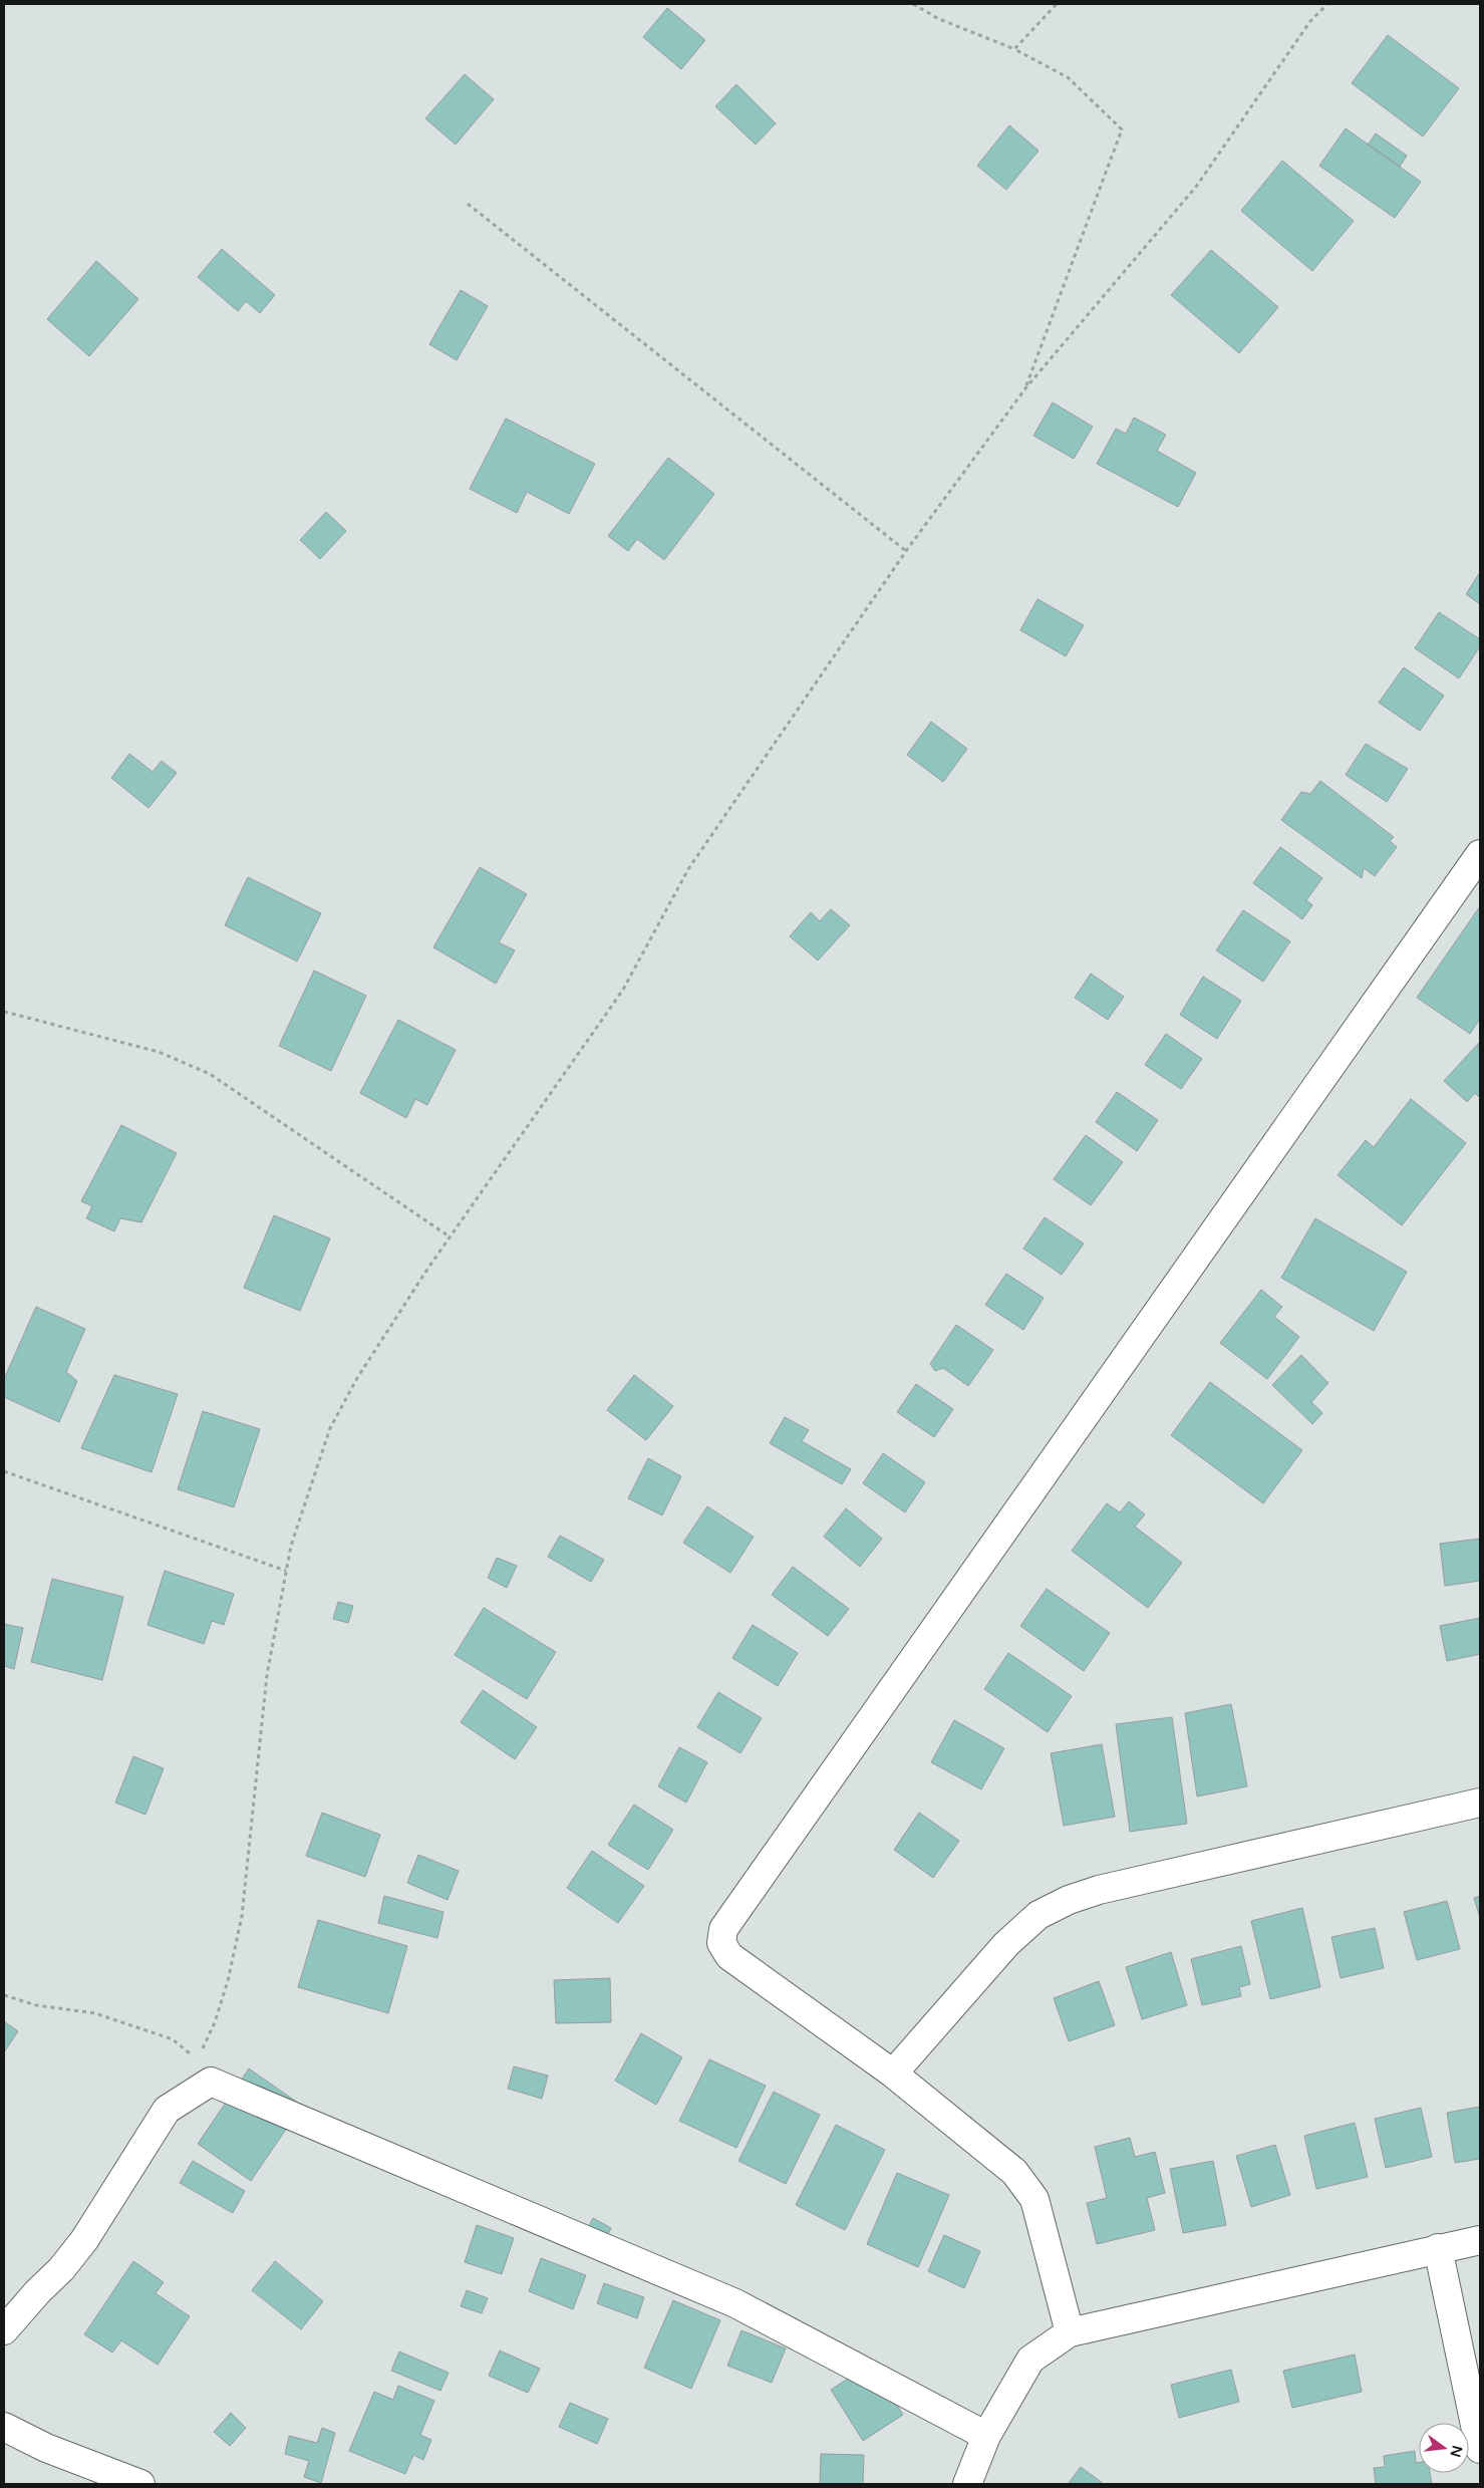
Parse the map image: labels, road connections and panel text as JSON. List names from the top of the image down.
{
  "north": "right"
}
